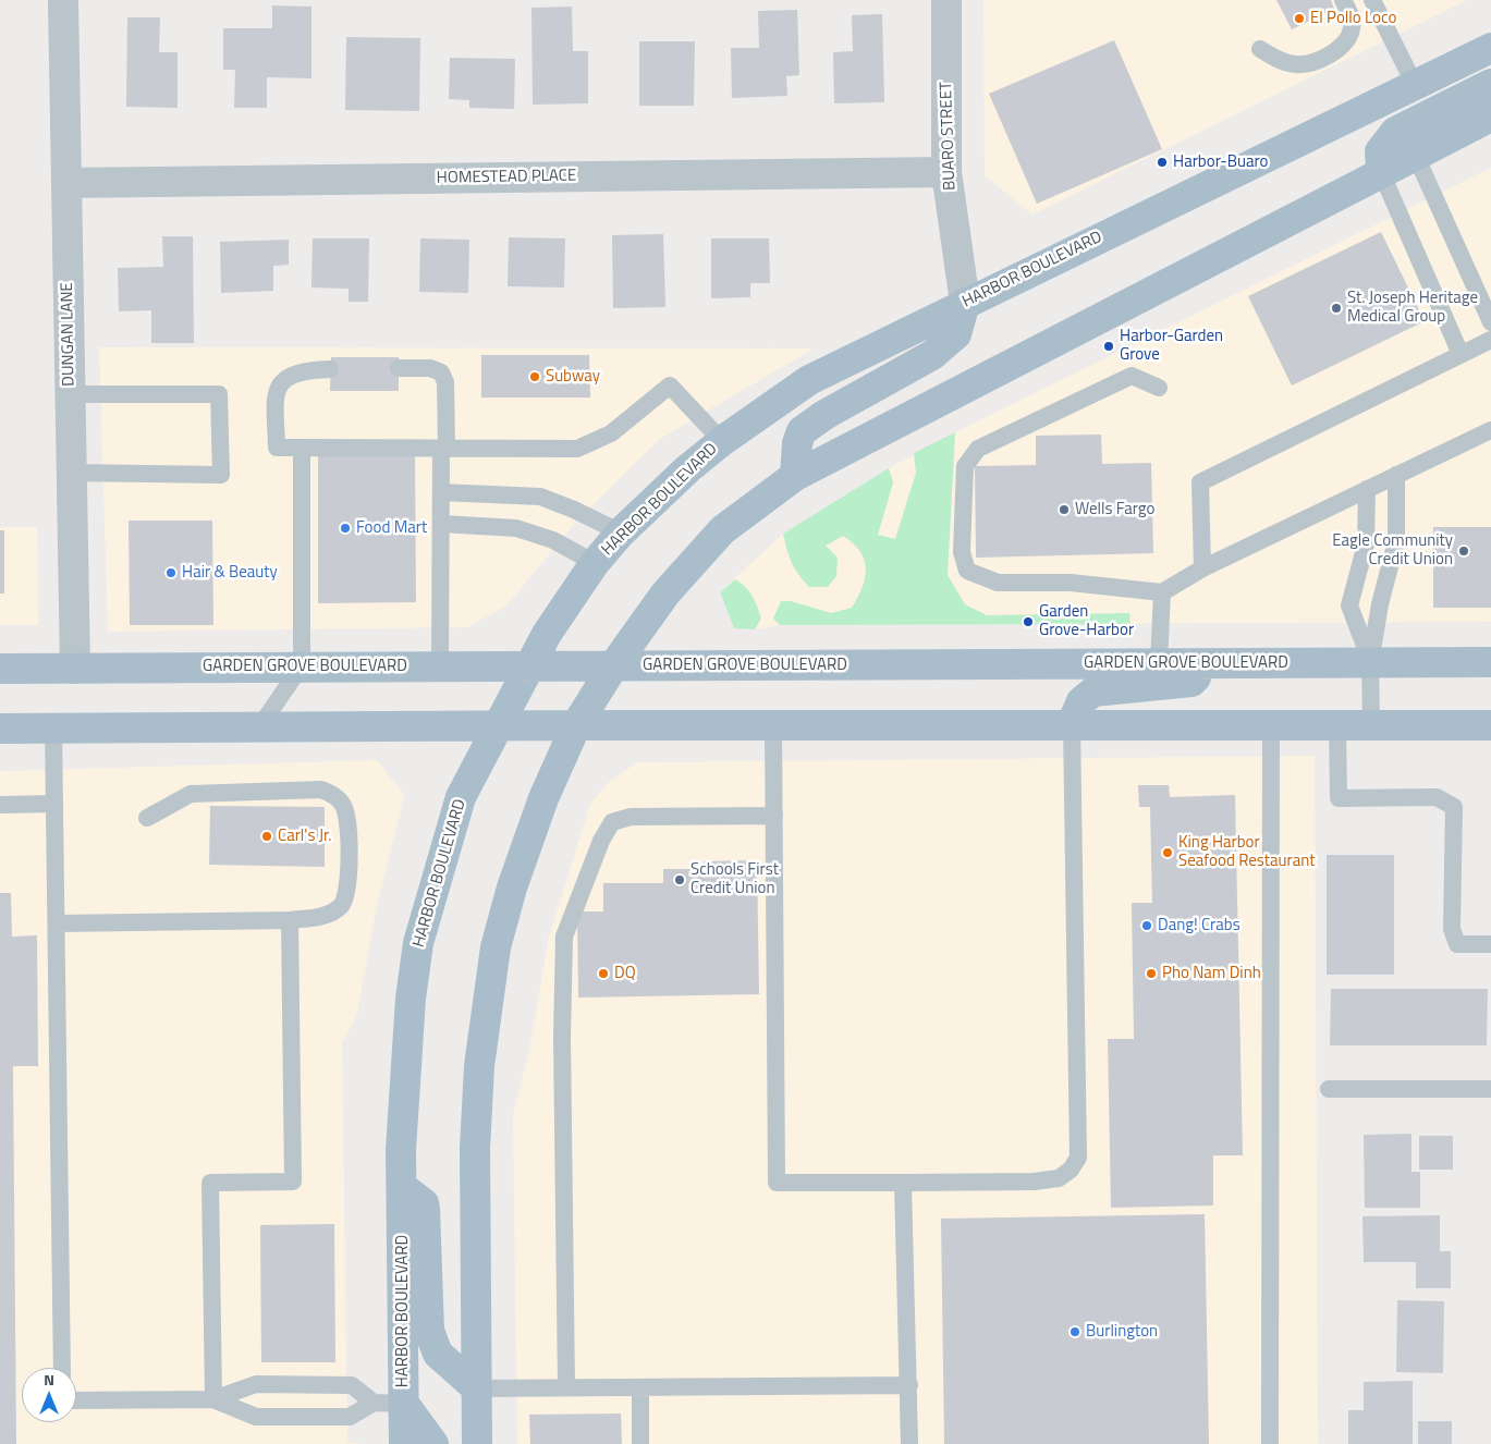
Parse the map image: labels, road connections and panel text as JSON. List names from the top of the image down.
{
  "streets": {
    "main road": ["HARBOR BOULEVARD", "GARDEN GROVE BOULEVARD"],
    "street": ["BUARO STREET", "HOMESTEAD PLACE", "DUNGAN LANE"]
  },
  "crossings": [
    ["BUARO STREET", "HOMESTEAD PLACE"],
    ["BUARO STREET", "HARBOR BOULEVARD"],
    ["HOMESTEAD PLACE", "DUNGAN LANE"],
    ["HARBOR BOULEVARD", "GARDEN GROVE BOULEVARD"],
    ["DUNGAN LANE", "GARDEN GROVE BOULEVARD"]
  ],
  "places": [
    "El Pollo Loco",
    "Harbor-Buaro",
    "St. Joseph Heritage Medical Group",
    "Harbor-Garden Grove",
    "Subway",
    "Wells Fargo",
    "Food Mart",
    "Eagle Community Credit Union",
    "Hair & Beauty",
    "Garden Grove-Harbor",
    "Carl's Jr.",
    "King Harbor Seafood Restaurant",
    "Schools First Credit Union",
    "Dang! Crabs",
    "DQ",
    "Pho Nam Dinh",
    "Burlington"
  ],
  "north": "top"
}
